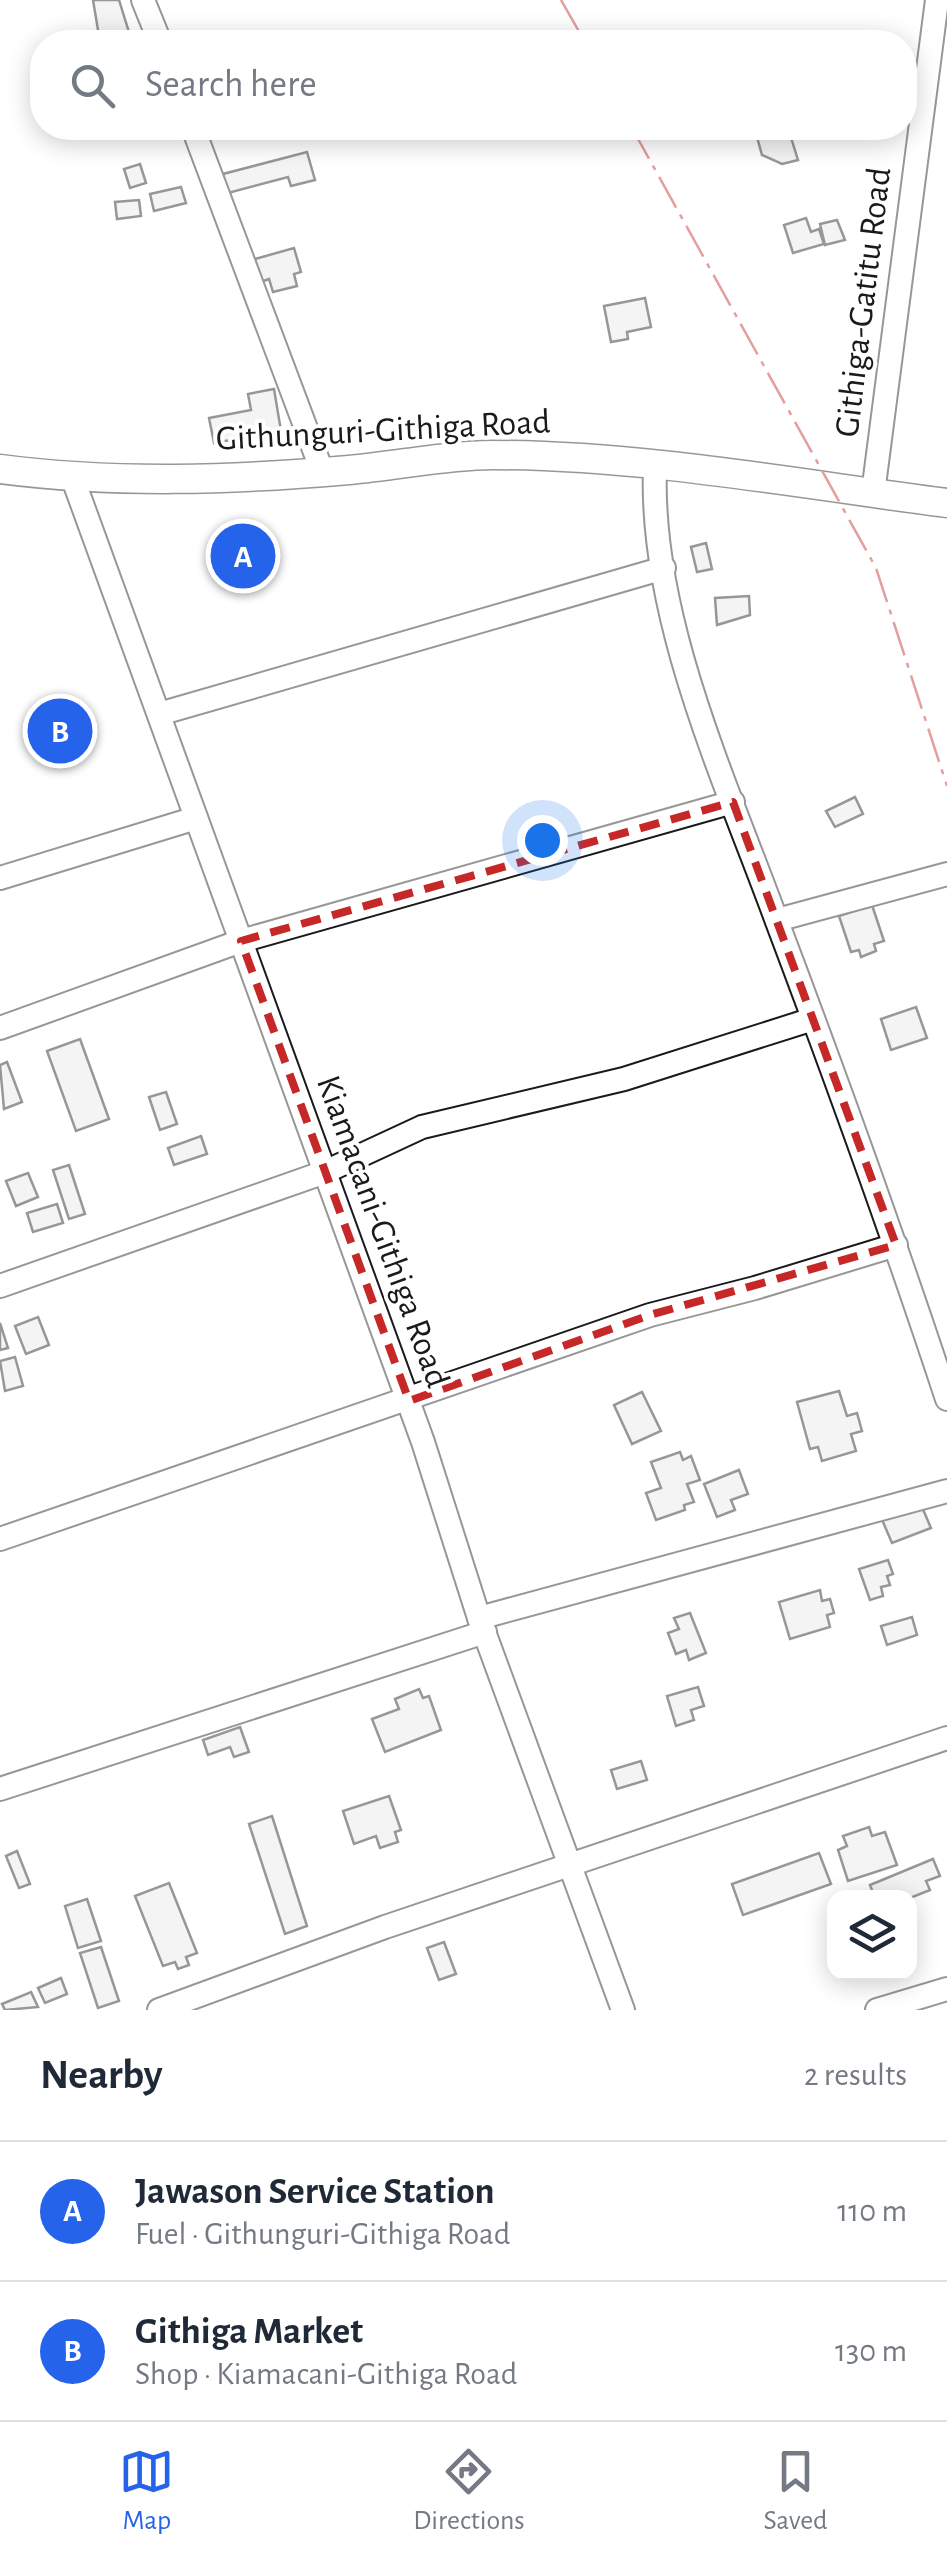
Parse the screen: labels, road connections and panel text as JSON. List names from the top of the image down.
{
  "streets": {
    "street": ["Githiga-Gatitu Road", "Githunguri-Githiga Road", "Kiamacani-Githiga Road"]
  },
  "crossings": [
    ["Githiga-Gatitu Road", "Githunguri-Githiga Road"],
    ["Githunguri-Githiga Road", "Kiamacani-Githiga Road"]
  ],
  "page": {
    "search": "Search here",
    "pins": ["A", "B"],
    "heading": ["Nearby", "2 results"],
    "list": [
      {
        "mark": "A",
        "name": "Jawason Service Station",
        "note": "Fuel · Githunguri-Githiga Road",
        "value": "110 m"
      },
      {
        "mark": "B",
        "name": "Githiga Market",
        "note": "Shop · Kiamacani-Githiga Road",
        "value": "130 m"
      }
    ],
    "nav": ["Map", "Directions", "Saved"]
  }
}
